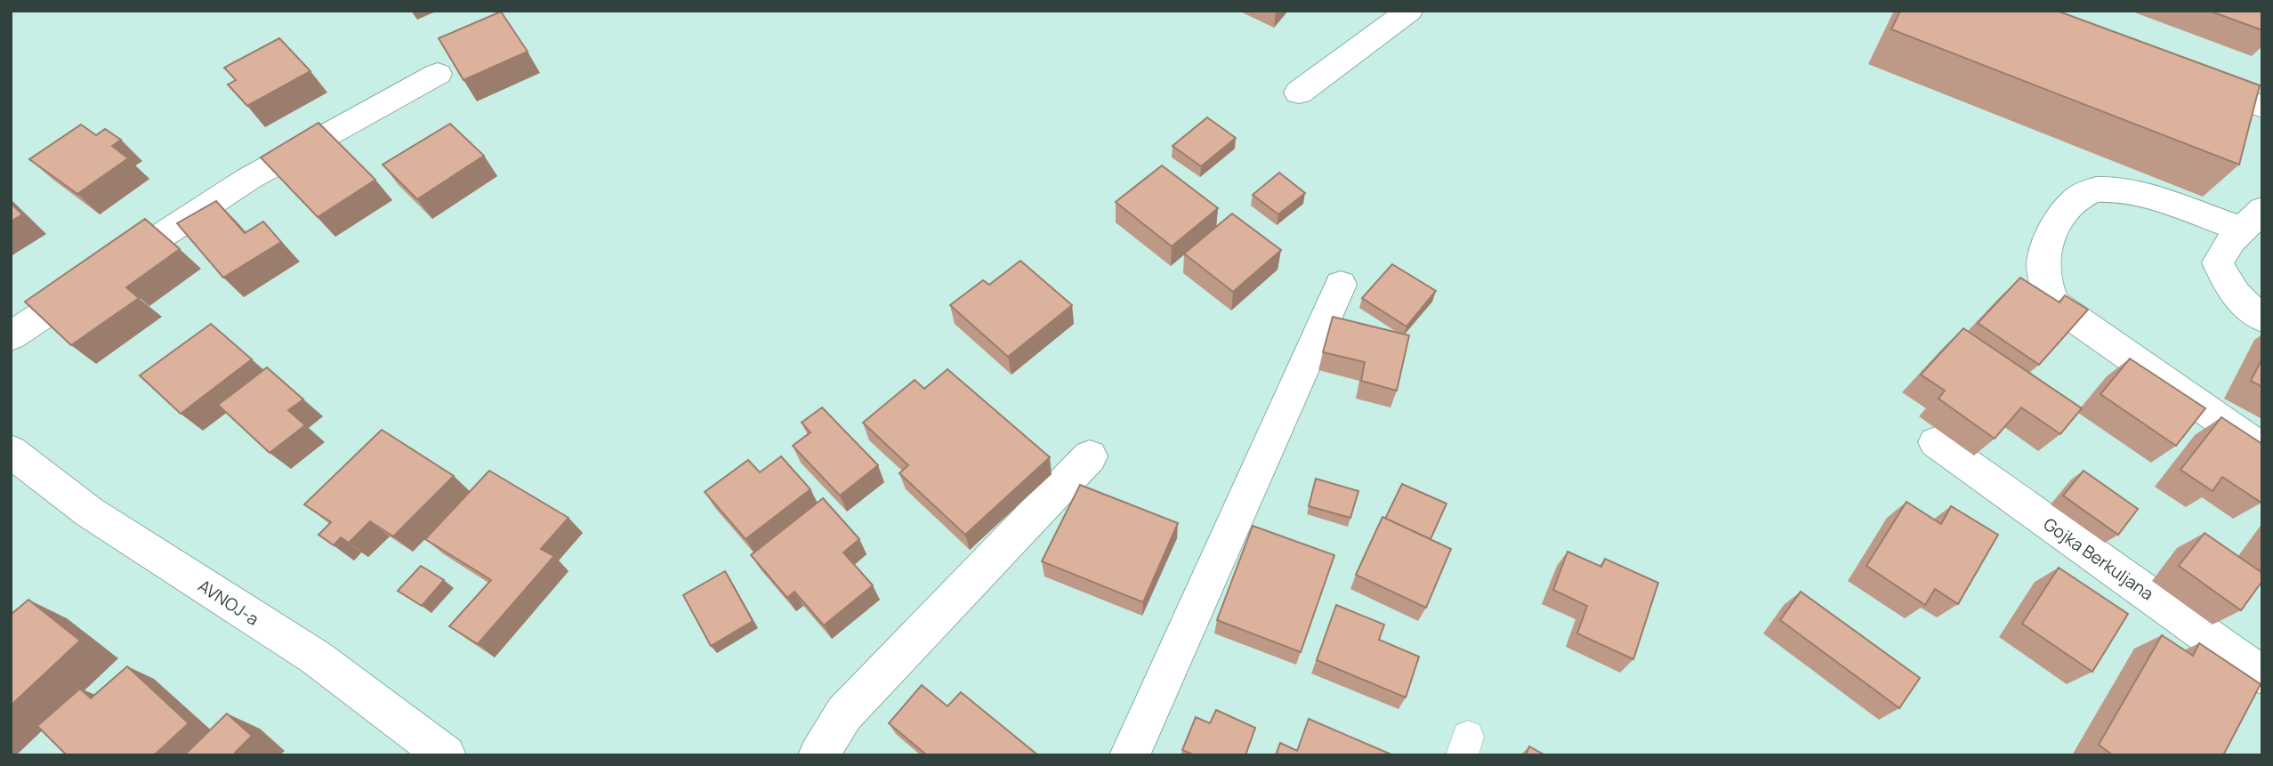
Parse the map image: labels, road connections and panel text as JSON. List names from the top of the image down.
{
  "streets": {
    "street": ["Gojka Berkuljana", "AVNOJ-a"]
  }
}
